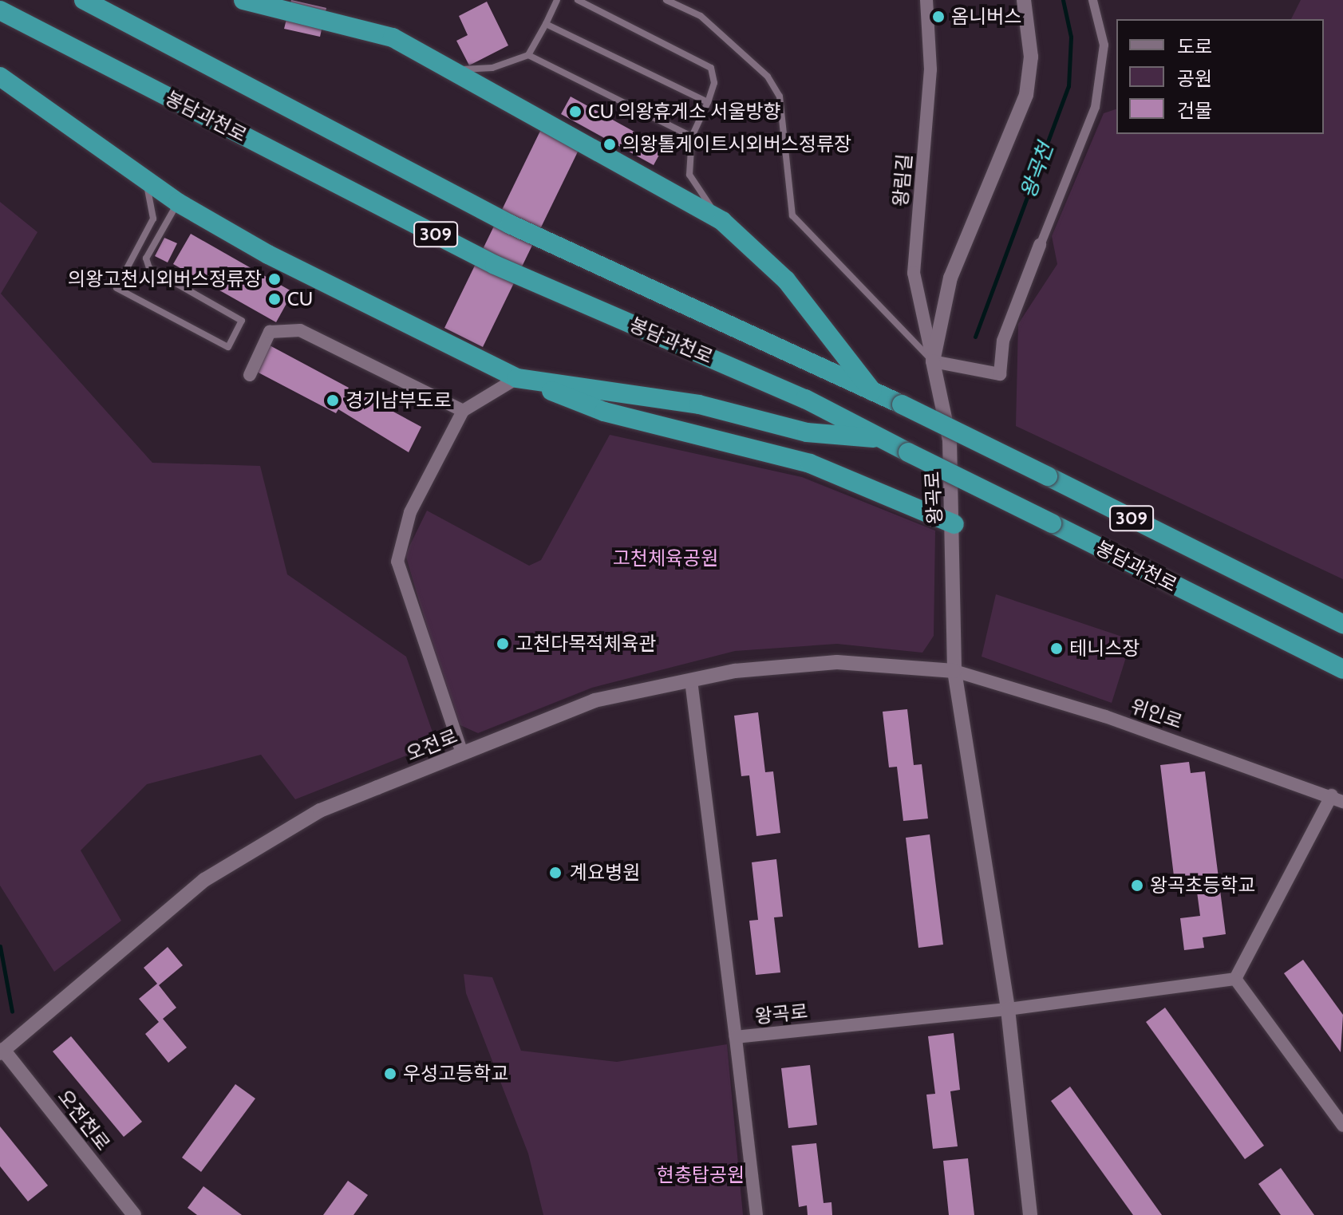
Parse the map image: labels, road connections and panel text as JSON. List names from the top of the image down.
{
  "streets": {
    "highway": ["봉담과천로", "309"],
    "street": [
      "왕림길",
      "왕곡로",
      "위인로",
      "오전로",
      "오전천로"
    ]
  },
  "crossings": [
    ["왕림길", "왕곡로"],
    ["왕곡로", "위인로"],
    ["왕곡로", "오전로"],
    ["위인로", "오전로"],
    ["오전로", "오전천로"]
  ],
  "water": ["왕곡천"],
  "parks": ["고천체육공원", "현충탑공원"],
  "places": [
    "옴니버스",
    "CU 의왕휴게소 서울방향",
    "의왕톨게이트시외버스정류장",
    "의왕고천시외버스정류장",
    "CU",
    "경기남부도로",
    "고천다목적체육관",
    "테니스장",
    "계요병원",
    "왕곡초등학교",
    "우성고등학교"
  ],
  "legend": ["도로", "공원", "건물"]
}
